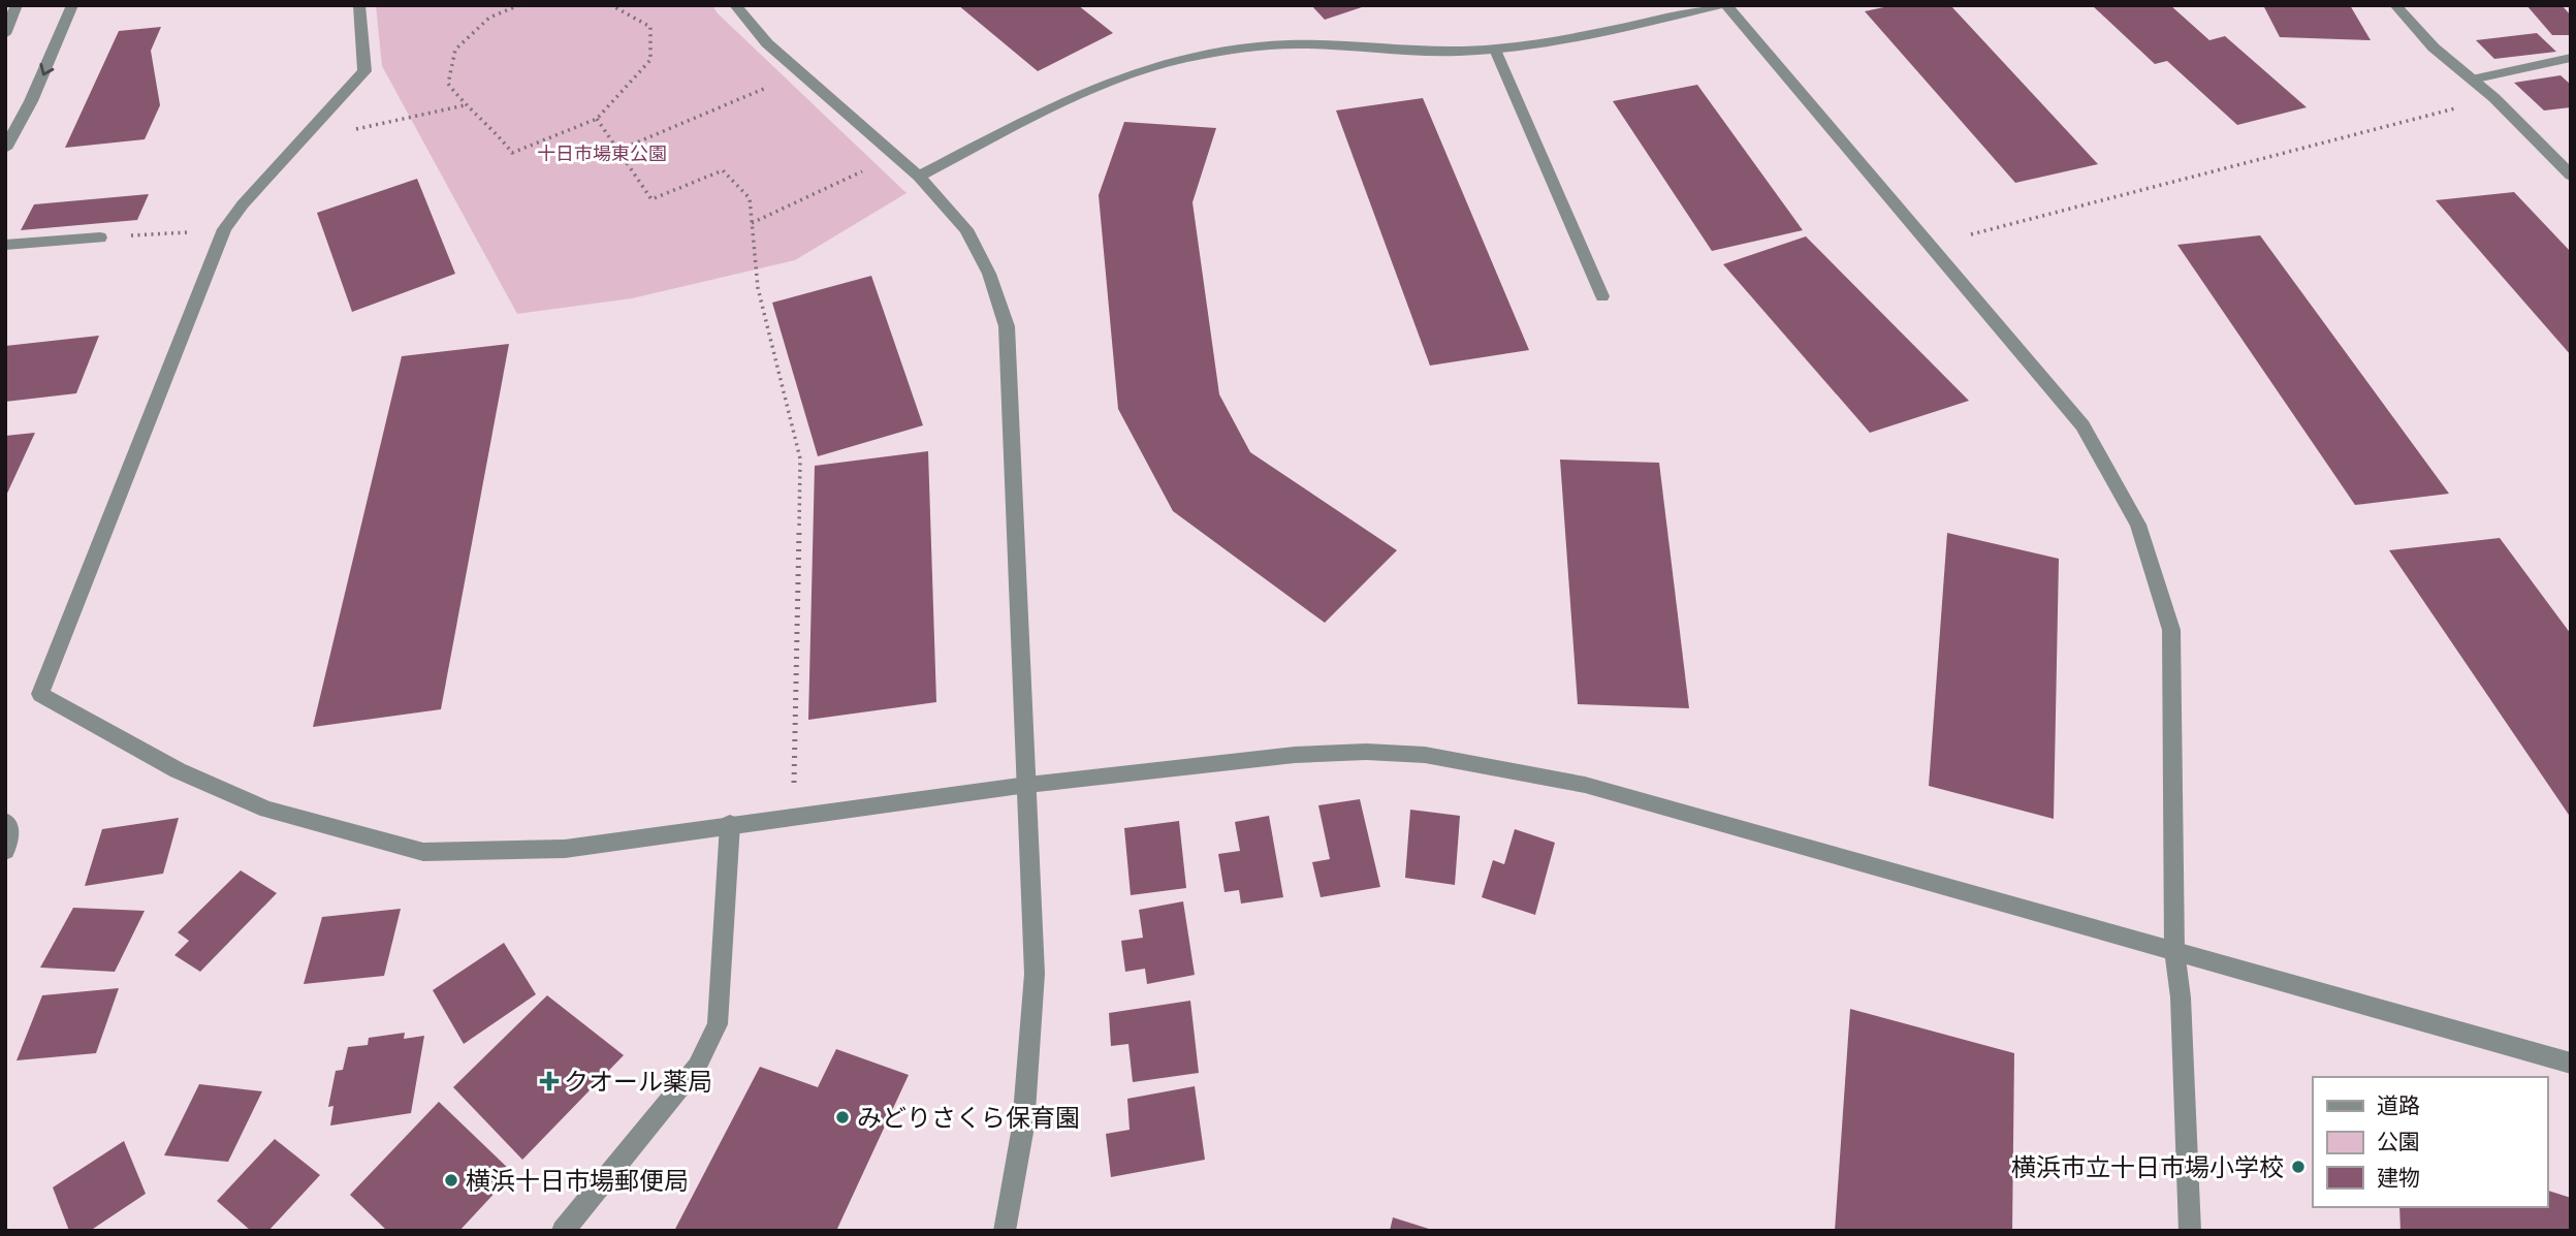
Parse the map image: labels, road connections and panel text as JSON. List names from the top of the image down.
{
  "parks": ["十日市場東公園"],
  "places": {
    "health": ["クオール薬局"],
    "other": ["みどりさくら保育園", "横浜市立十日市場小学校", "横浜十日市場郵便局"]
  },
  "legend": ["道路", "公園", "建物"]
}
